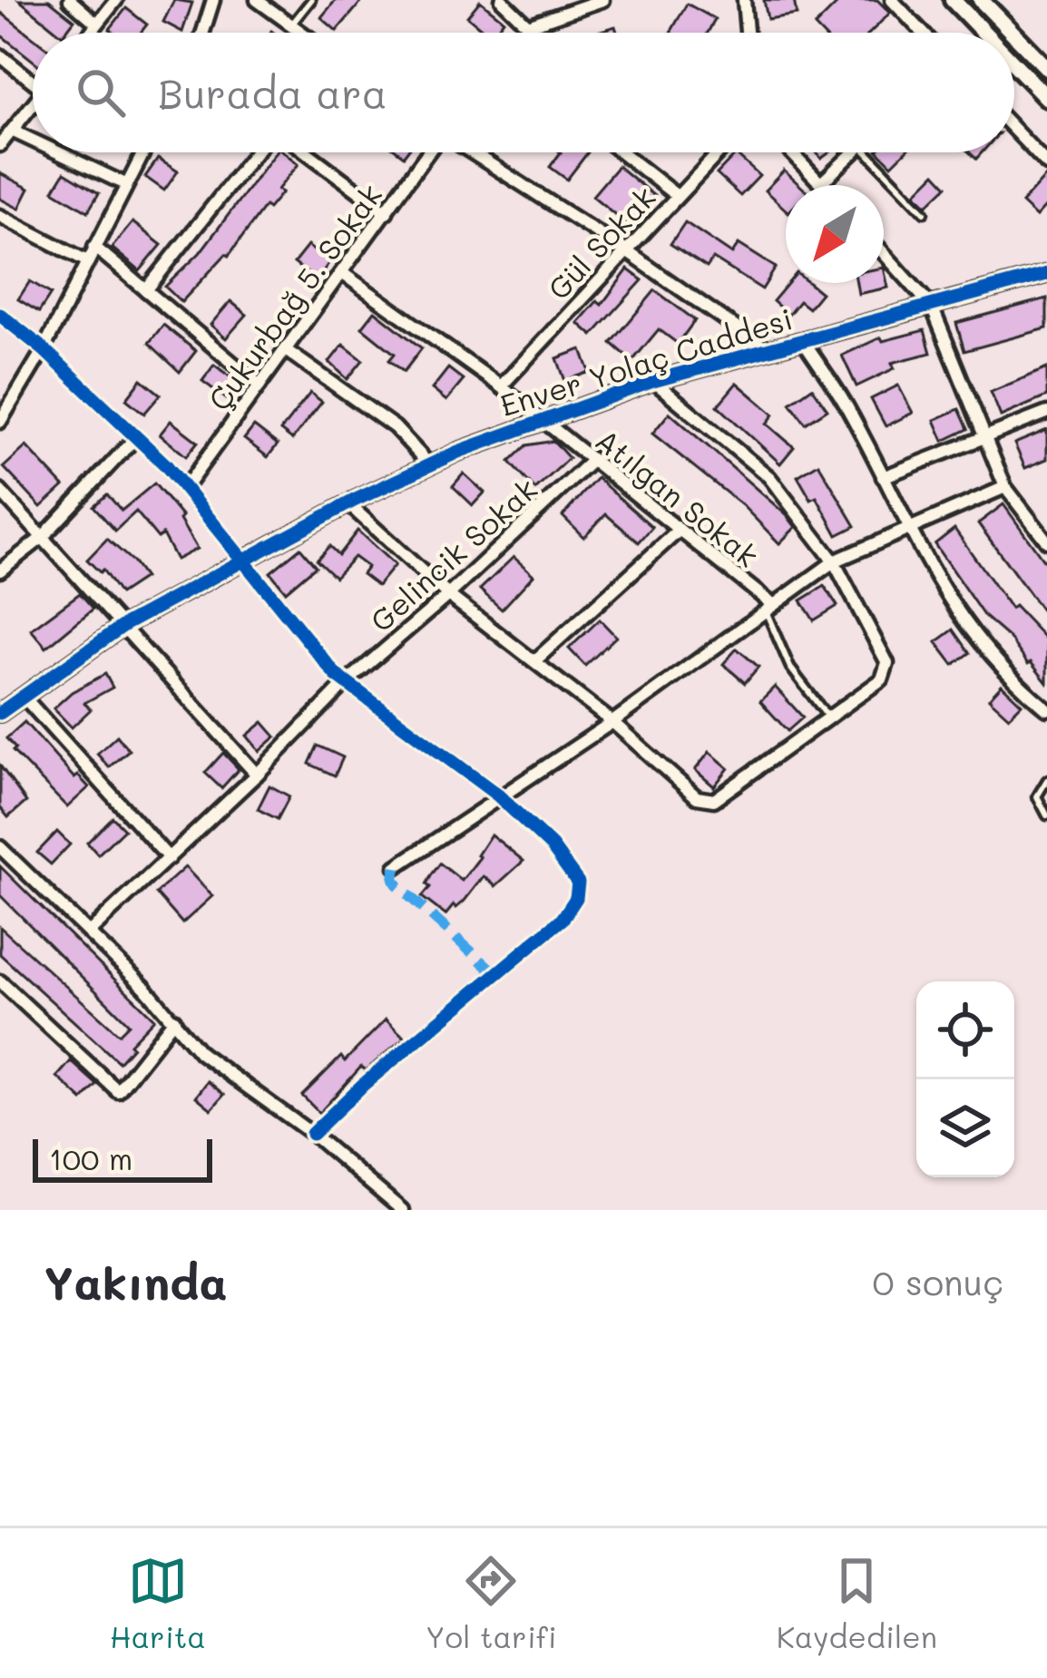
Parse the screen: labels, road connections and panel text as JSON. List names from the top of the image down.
{
  "streets": {
    "street": [
      "Gül Sokak",
      "Çukurbağ 5. Sokak",
      "Enver Yolaç Caddesi",
      "Atılgan Sokak",
      "Gelincik Sokak"
    ]
  },
  "crossings": [
    ["Gül Sokak", "Atılgan Sokak"],
    ["Çukurbağ 5. Sokak", "Atılgan Sokak"],
    ["Enver Yolaç Caddesi", "Atılgan Sokak"],
    ["Atılgan Sokak", "Gelincik Sokak"]
  ],
  "scale_bar": "100 m",
  "north": "bottom left",
  "page": {
    "search": "Burada ara",
    "scale": "100 m",
    "heading": ["Yakında", "0 sonuç"],
    "nav": ["Harita", "Yol tarifi", "Kaydedilen"]
  }
}
